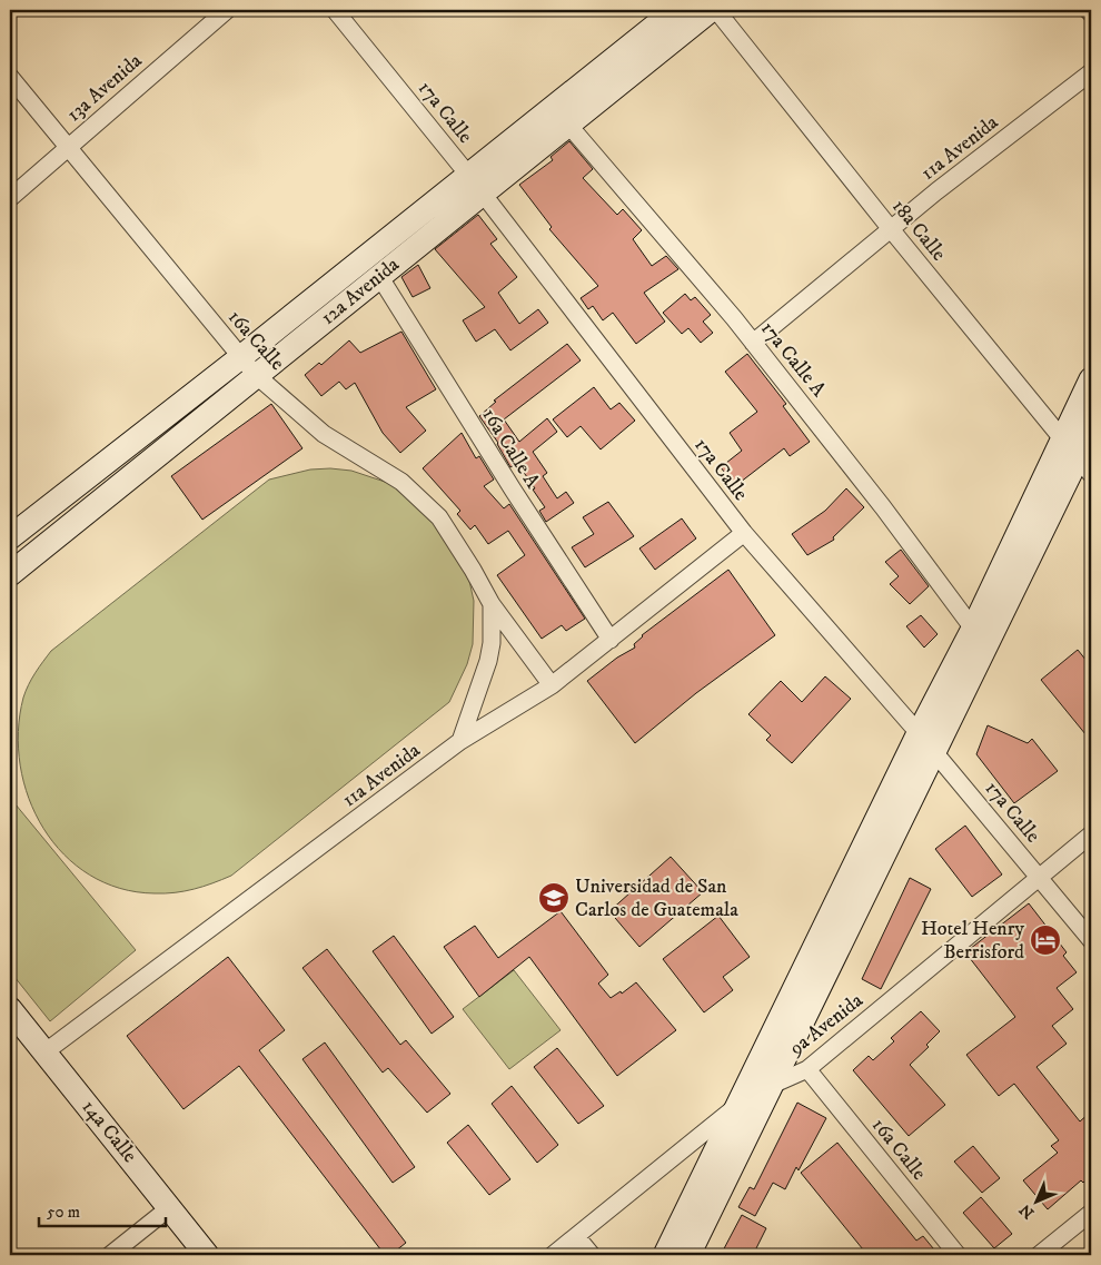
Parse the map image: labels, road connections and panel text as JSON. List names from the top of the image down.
{
  "streets": {
    "main road": ["12a Avenida", "14a Calle"],
    "street": [
      "13a Avenida",
      "17a Calle",
      "11a Avenida",
      "18a Calle",
      "16a Calle",
      "17a Calle A",
      "16a Calle A",
      "9a Avenida"
    ]
  },
  "crossings": [
    ["13a Avenida", "16a Calle"],
    ["17a Calle", "11a Avenida"],
    ["17a Calle", "12a Avenida"],
    ["17a Calle", "9a Avenida"],
    ["11a Avenida", "18a Calle"],
    ["11a Avenida", "16a Calle"],
    ["11a Avenida", "17a Calle A"],
    ["11a Avenida", "16a Calle A"],
    ["11a Avenida", "14a Calle"],
    ["12a Avenida", "16a Calle"],
    ["12a Avenida", "17a Calle A"],
    ["12a Avenida", "16a Calle A"],
    ["16a Calle", "9a Avenida"]
  ],
  "places": {
    "school or university": ["Universidad de San Carlos de Guatemala"],
    "hotel": ["Hotel Henry Berrisford"]
  },
  "scale_bar": "50 m",
  "north": "bottom left"
}
